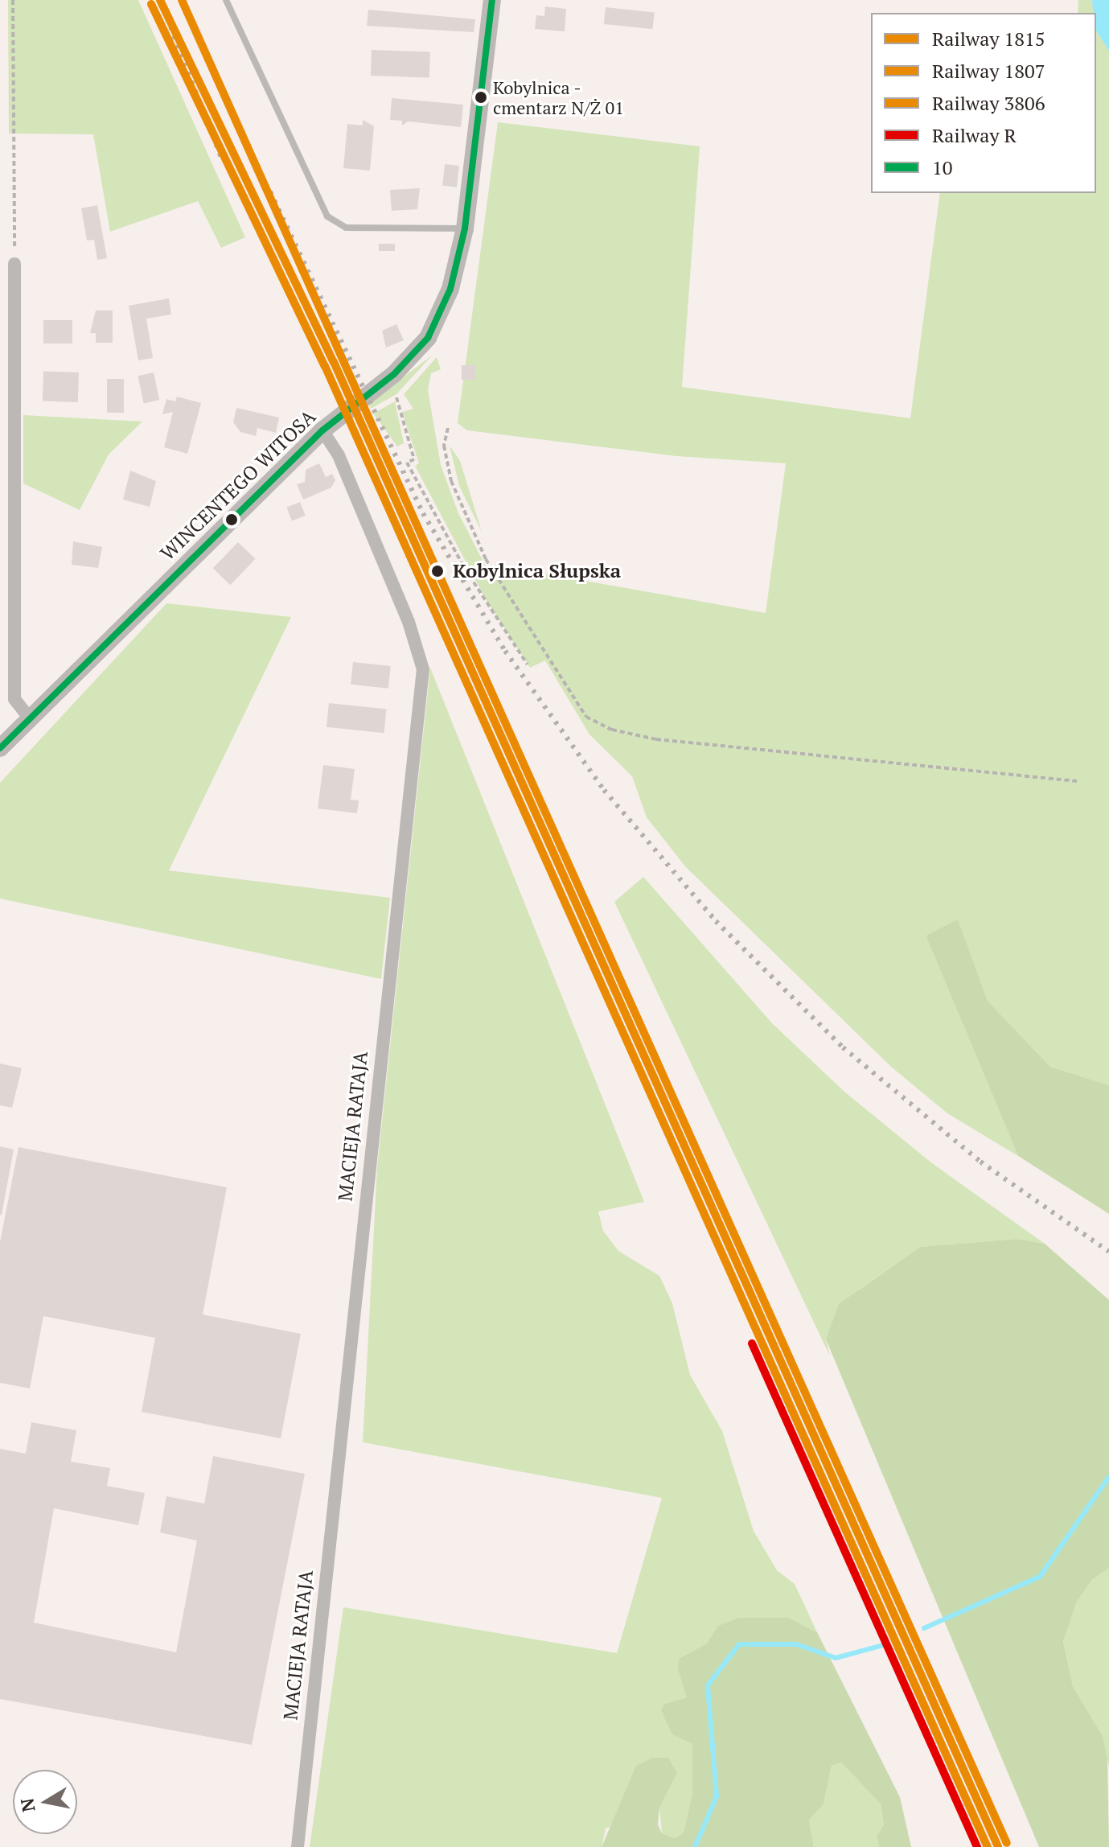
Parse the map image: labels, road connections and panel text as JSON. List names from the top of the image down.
{
  "streets": {
    "street": ["WINCENTEGO WITOSA", "MACIEJA RATAJA"]
  },
  "crossings": [
    ["WINCENTEGO WITOSA", "MACIEJA RATAJA"]
  ],
  "places": ["Kobylnica - cmentarz N/Ż 01", "Kobylnica Słupska"],
  "lines": [
    "rail line 1815",
    "rail line 3806",
    "transit line 10",
    "rail line 1807",
    "rail line R"
  ],
  "legend": [
    "Railway 1815",
    "Railway 1807",
    "Railway 3806",
    "Railway R",
    "10"
  ],
  "north": "left"
}
